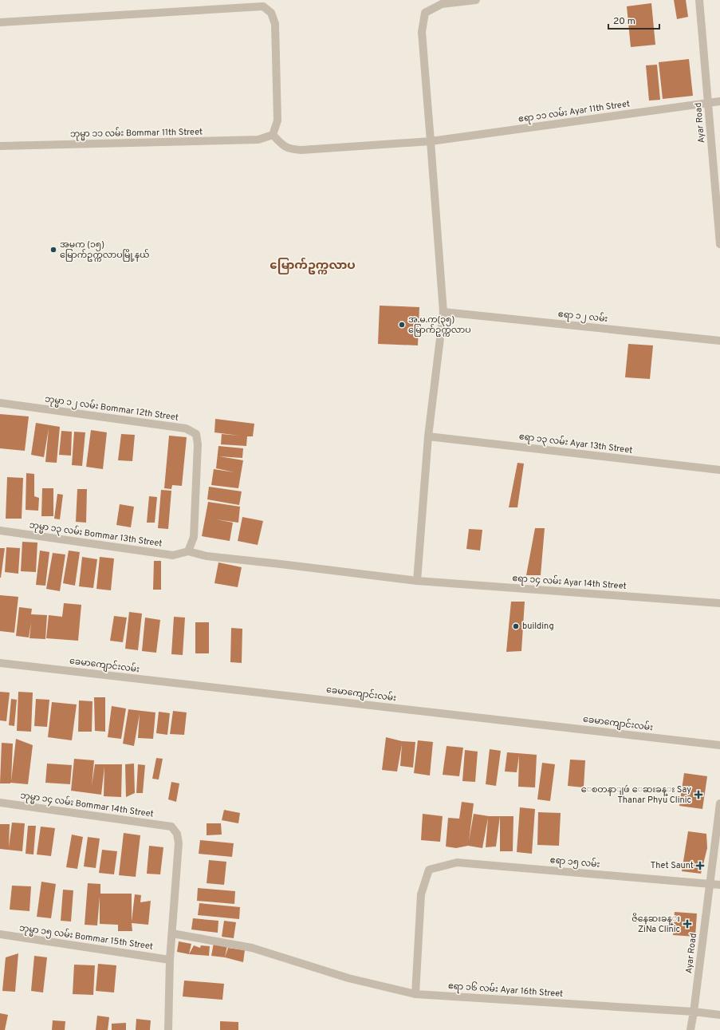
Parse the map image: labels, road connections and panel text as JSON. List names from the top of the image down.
{
  "streets": {
    "street": [
      "ဧရာ ၁၁ လမ်း Ayar 11th Street",
      "Ayar Road",
      "ဘုမ္မာ ၁၁ လမ်း Bommar 11th Street",
      "ဧရာ ၁၂ လမ်း",
      "ဘုမ္မာ ၁၂ လမ်း Bommar 12th Street",
      "ဧရာ ၁၃ လမ်း Ayar 13th Street",
      "ဘုမ္မာ ၁၃ လမ်း Bommar 13th Street",
      "ဧရာ ၁၄ လမ်း Ayar 14th Street",
      "ခေမာကျောင်းလမ်း",
      "ဘုမ္မာ ၁၄ လမ်း Bommar 14th Street",
      "ဧရာ ၁၅ လမ်း",
      "ဘုမ္မာ ၁၅ လမ်း Bommar 15th Street",
      "ဧရာ ၁၆ လမ်း Ayar 16th Street"
    ]
  },
  "crossings": [
    ["ဧရာ ၁၁ လမ်း Ayar 11th Street", "Ayar Road"],
    ["ဧရာ ၁၁ လမ်း Ayar 11th Street", "ဘုမ္မာ ၁၁ လမ်း Bommar 11th Street"],
    ["Ayar Road", "ဧရာ ၁၅ လမ်း"],
    ["Ayar Road", "ဧရာ ၁၆ လမ်း Ayar 16th Street"],
    ["ဘုမ္မာ ၁၂ လမ်း Bommar 12th Street", "ဘုမ္မာ ၁၃ လမ်း Bommar 13th Street"],
    ["ဘုမ္မာ ၁၂ လမ်း Bommar 12th Street", "ဧရာ ၁၄ လမ်း Ayar 14th Street"],
    ["ဘုမ္မာ ၁၃ လမ်း Bommar 13th Street", "ဧရာ ၁၄ လမ်း Ayar 14th Street"],
    ["ဘုမ္မာ ၁၄ လမ်း Bommar 14th Street", "ဧရာ ၁၆ လမ်း Ayar 16th Street"],
    ["ဧရာ ၁၅ လမ်း", "ဧရာ ၁၆ လမ်း Ayar 16th Street"]
  ],
  "districts": ["မြောက်‌ဥက္ကလာပ"],
  "places": {
    "other": ["အမက (၁၅) မြောက်ဥက္ကလာပမြို့နယ်", "အ.မ.က(၃၅) မြောက်ဥက္ကလာပ", "building"],
    "health": ["ေစတနာျဖဴ ေဆးခန္း Say Thanar Phyu Clinic", "Thet Saunt", "ဇိနေဆးခန္း ZiNa Clinic"]
  },
  "scale_bar": "20 m"
}
